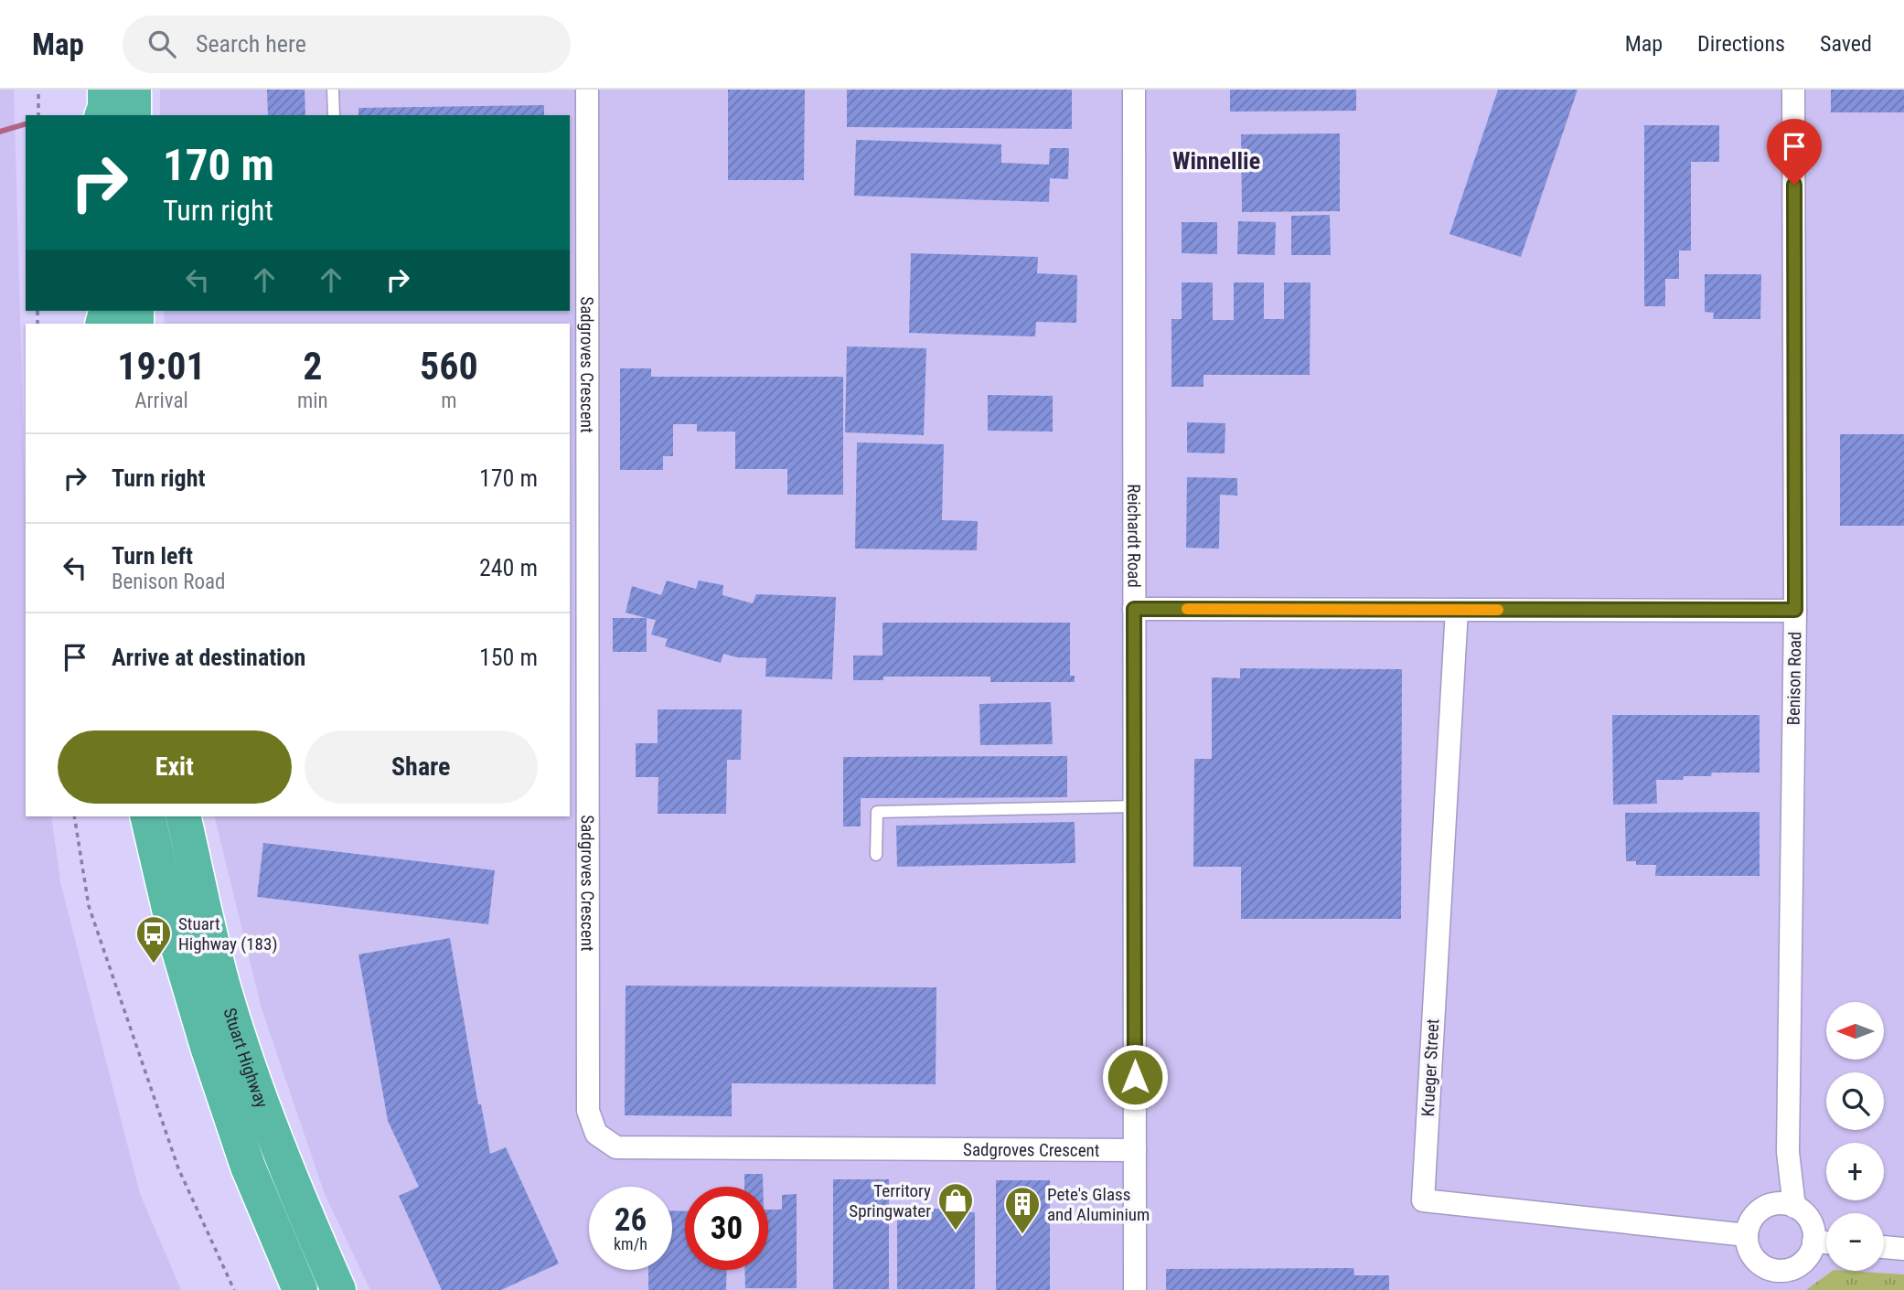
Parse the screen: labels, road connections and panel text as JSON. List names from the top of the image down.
{
  "streets": {
    "highway": ["Stuart Highway"],
    "street": [
      "Sadgroves Crescent",
      "Reichardt Road",
      "Benison Road",
      "Krueger Street"
    ]
  },
  "crossings": [
    ["Sadgroves Crescent", "Reichardt Road"],
    ["Benison Road", "Krueger Street"]
  ],
  "districts": ["Winnellie"],
  "places": {
    "bus stop": ["Stuart Highway (183)"],
    "shop": ["Territory Springwater"],
    "building": ["Pete's Glass and Aluminium"]
  },
  "north": "left",
  "page": {
    "header": "Map",
    "search": "Search here",
    "nav": ["Map", "Directions", "Saved"],
    "turn": ["170 m", "Turn right"],
    "eta": [
      "19:01",
      "Arrival",
      "2",
      "min",
      "560",
      "m"
    ],
    "list": [
      {
        "name": "Turn right",
        "value": "170 m"
      },
      {
        "name": "Turn left",
        "note": "Benison Road",
        "value": "240 m"
      },
      {
        "name": "Arrive at destination",
        "value": "150 m"
      }
    ],
    "buttons": ["Exit", "Share"],
    "map_buttons": ["+", "−"],
    "speed": "26 km/h",
    "limit": "30"
  }
}
